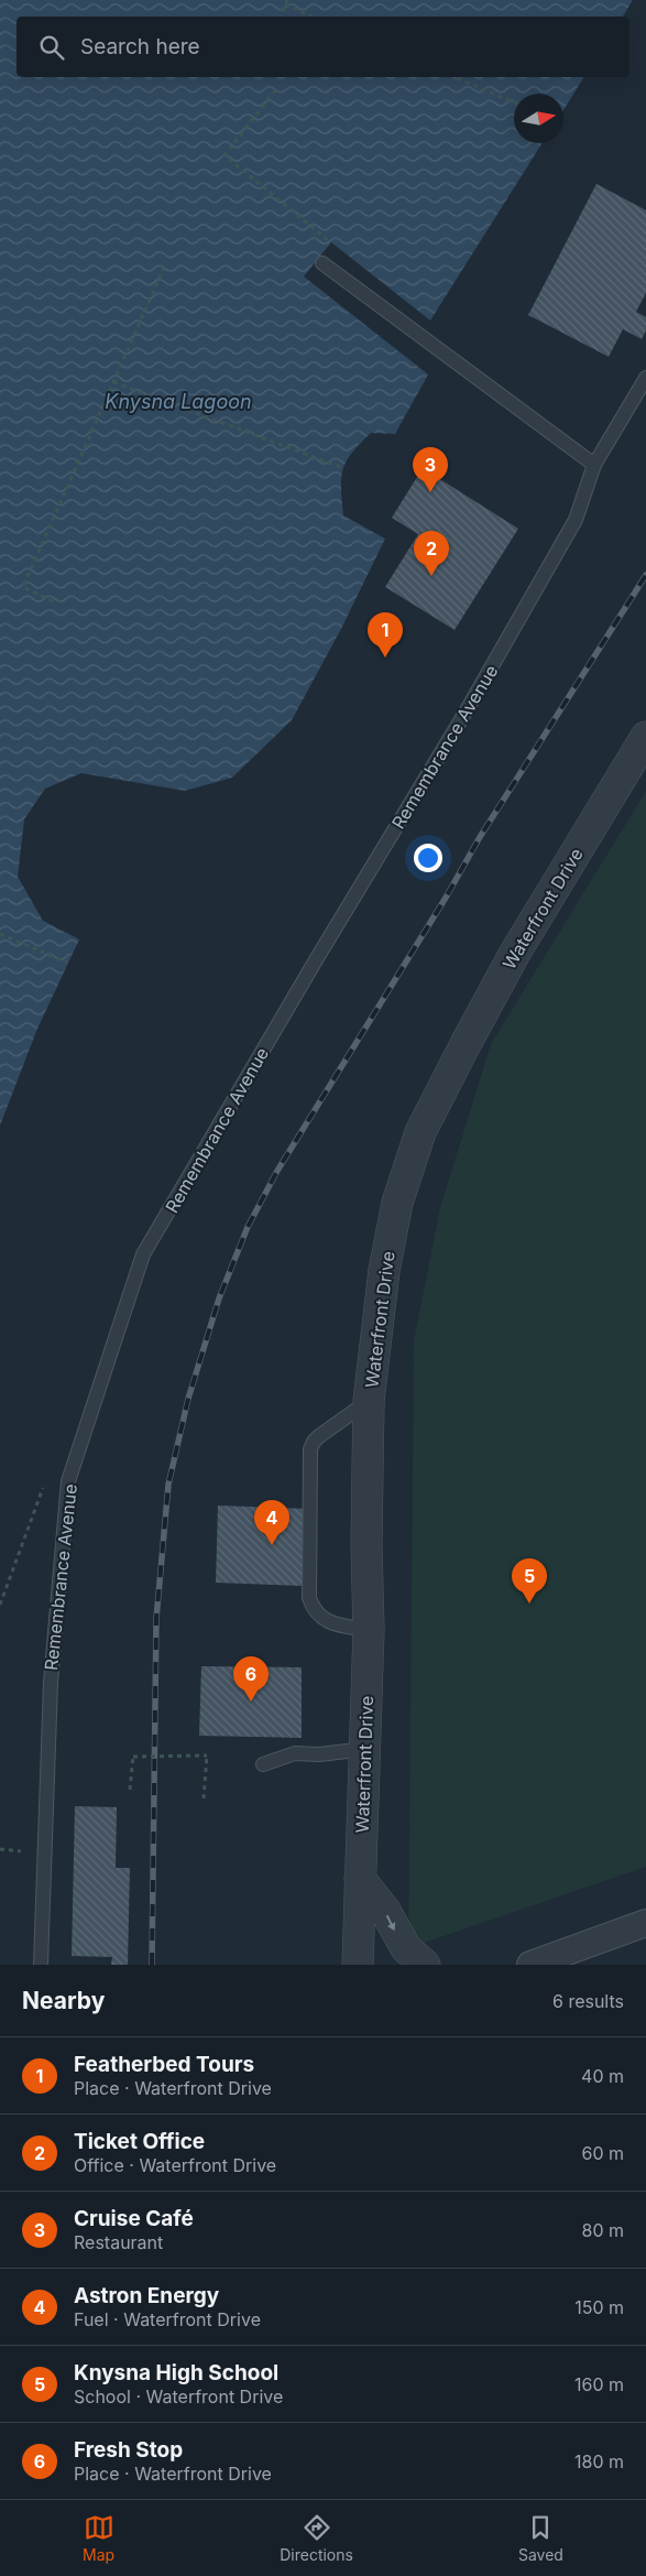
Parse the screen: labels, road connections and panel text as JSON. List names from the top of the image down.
{
  "streets": {
    "street": ["Waterfront Drive"],
    "lane": ["Remembrance Avenue"]
  },
  "water": ["Knysna Lagoon"],
  "north": "right",
  "page": {
    "search": "Search here",
    "pins": [
      "3",
      "2",
      "1",
      "4",
      "5",
      "6"
    ],
    "heading": ["Nearby", "6 results"],
    "list": [
      {
        "mark": "1",
        "name": "Featherbed Tours",
        "note": "Place · Waterfront Drive",
        "value": "40 m"
      },
      {
        "mark": "2",
        "name": "Ticket Office",
        "note": "Office · Waterfront Drive",
        "value": "60 m"
      },
      {
        "mark": "3",
        "name": "Cruise Café",
        "note": "Restaurant",
        "value": "80 m"
      },
      {
        "mark": "4",
        "name": "Astron Energy",
        "note": "Fuel · Waterfront Drive",
        "value": "150 m"
      },
      {
        "mark": "5",
        "name": "Knysna High School",
        "note": "School · Waterfront Drive",
        "value": "160 m"
      },
      {
        "mark": "6",
        "name": "Fresh Stop",
        "note": "Place · Waterfront Drive",
        "value": "180 m"
      }
    ],
    "nav": ["Map", "Directions", "Saved"]
  }
}
